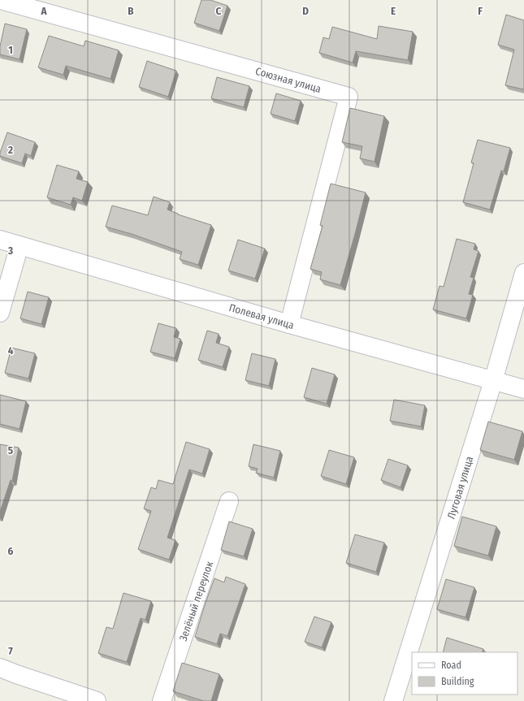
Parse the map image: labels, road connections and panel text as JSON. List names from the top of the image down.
{
  "streets": {
    "street": [
      "Союзная улица",
      "Полевая улица",
      "Луговая улица",
      "Зелёный переулок"
    ]
  },
  "crossings": [
    ["Союзная улица", "Полевая улица"],
    ["Полевая улица", "Луговая улица"]
  ],
  "legend": ["Road", "Building"],
  "grid": {
    "columns": [
      "A",
      "B",
      "C",
      "D",
      "E",
      "F"
    ],
    "rows": [
      "1",
      "2",
      "3",
      "4",
      "5",
      "6",
      "7"
    ]
  }
}
